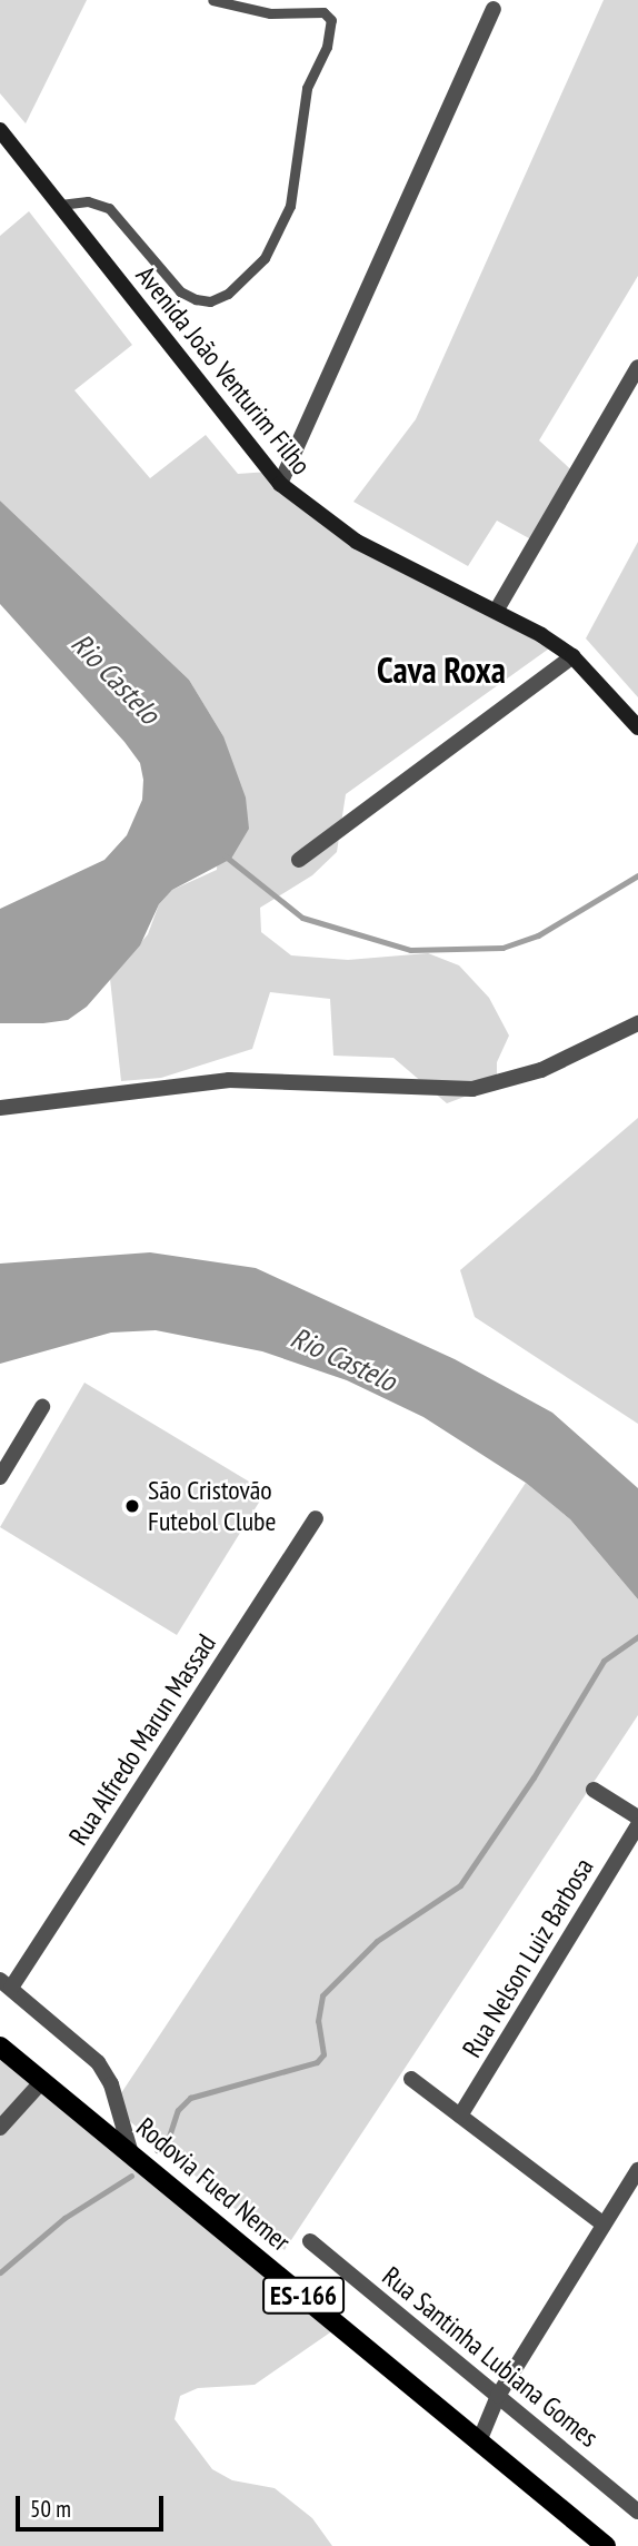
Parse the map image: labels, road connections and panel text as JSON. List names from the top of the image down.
{
  "streets": {
    "main road": ["Rodovia Fued Nemer", "ES-166"],
    "street": [
      "Avenida João Venturim Filho",
      "Rua Alfredo Marun Massad",
      "Rua Nelson Luiz Barbosa",
      "Rua Santinha Lubiana Gomes"
    ]
  },
  "districts": ["Cava Roxa"],
  "water": ["Rio Castelo"],
  "places": ["São Cristovão Futebol Clube"],
  "scale_bar": "50 m"
}
